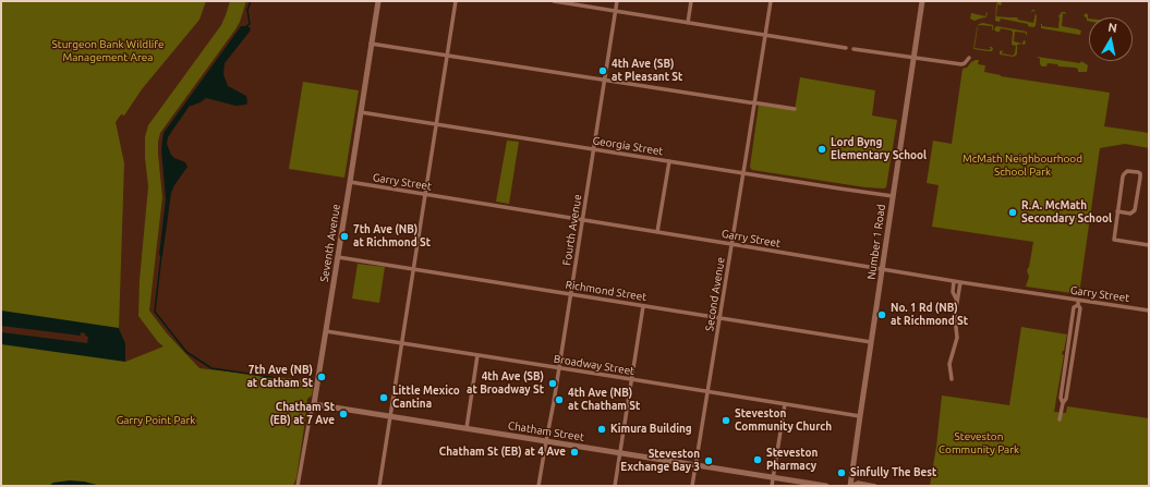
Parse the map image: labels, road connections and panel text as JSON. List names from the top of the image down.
{
  "streets": {
    "street": [
      "Georgia Street",
      "Garry Street",
      "Fourth Avenue",
      "Number 1 Road",
      "Seventh Avenue",
      "Richmond Street",
      "Second Avenue",
      "Broadway Street",
      "Chatham Street"
    ]
  },
  "crossings": [
    ["Georgia Street", "Fourth Avenue"],
    ["Georgia Street", "Number 1 Road"],
    ["Georgia Street", "Seventh Avenue"],
    ["Georgia Street", "Second Avenue"],
    ["Garry Street", "Fourth Avenue"],
    ["Garry Street", "Number 1 Road"],
    ["Garry Street", "Seventh Avenue"],
    ["Garry Street", "Second Avenue"],
    ["Fourth Avenue", "Richmond Street"],
    ["Fourth Avenue", "Broadway Street"],
    ["Fourth Avenue", "Chatham Street"],
    ["Number 1 Road", "Richmond Street"],
    ["Number 1 Road", "Broadway Street"],
    ["Seventh Avenue", "Richmond Street"],
    ["Seventh Avenue", "Broadway Street"],
    ["Seventh Avenue", "Chatham Street"],
    ["Richmond Street", "Second Avenue"],
    ["Second Avenue", "Broadway Street"],
    ["Second Avenue", "Chatham Street"]
  ],
  "parks": [
    "Sturgeon Bank Wildlife Management Area",
    "McMath Neighbourhood School Park",
    "Garry Point Park",
    "Steveston Community Park"
  ],
  "places": [
    "4th Ave (SB) at Pleasant St",
    "Lord Byng Elementary School",
    "R.A. McMath Secondary School",
    "7th Ave (NB) at Richmond St",
    "No. 1 Rd (NB) at Richmond St",
    "7th Ave (NB) at Catham St",
    "4th Ave (SB) at Broadway St",
    "Little Mexico Cantina",
    "4th Ave (NB) at Chatham St",
    "Chatham St (EB) at 7 Ave",
    "Steveston Community Church",
    "Kimura Building",
    "Chatham St (EB) at 4 Ave",
    "Steveston Pharmacy",
    "Steveston Exchange Bay 3",
    "Sinfully The Best"
  ],
  "north": "top"
}
